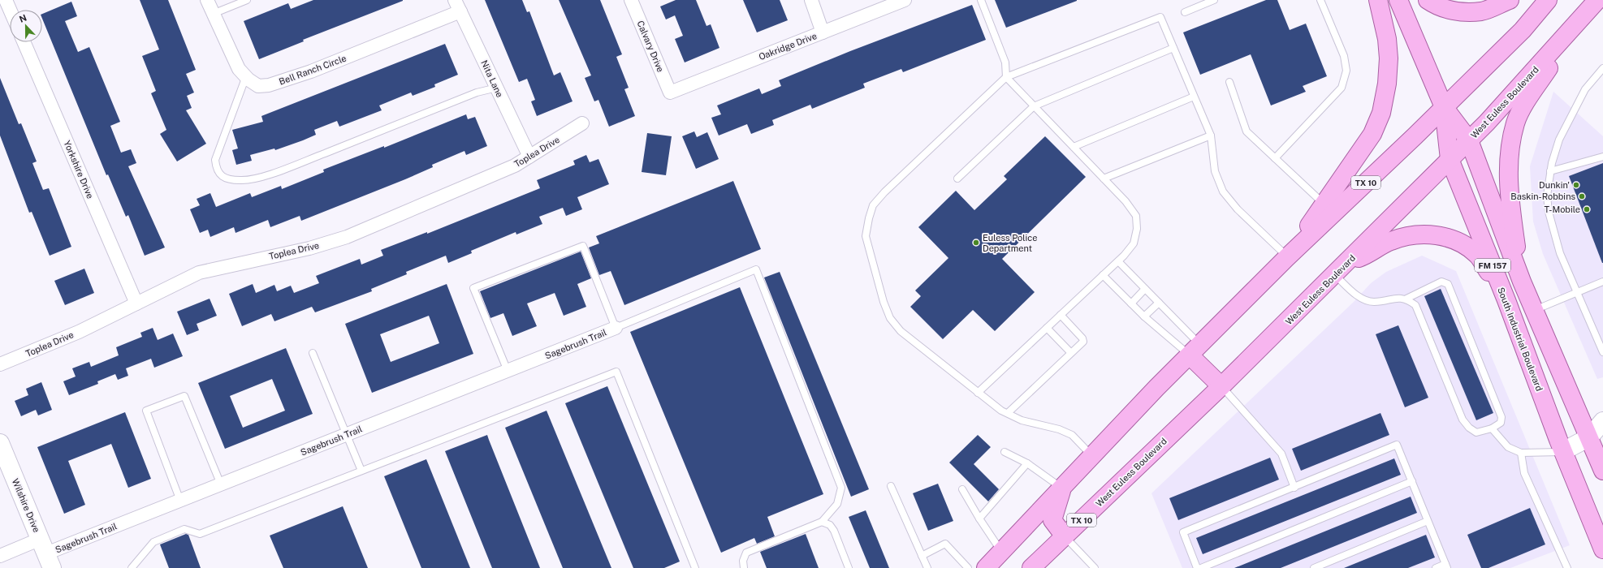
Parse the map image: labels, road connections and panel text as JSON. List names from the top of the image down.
{
  "streets": {
    "main road": [
      "West Euless Boulevard",
      "TX 10",
      "FM 157",
      "South Industrial Boulevard"
    ],
    "street": [
      "Calvary Drive",
      "Oakridge Drive",
      "Bell Ranch Circle",
      "Nita Lane",
      "Toplea Drive",
      "Yorkshire Drive",
      "Sagebrush Trail",
      "Wilshire Drive"
    ]
  },
  "crossings": [
    ["Calvary Drive", "Oakridge Drive"],
    ["Bell Ranch Circle", "Nita Lane"],
    ["Nita Lane", "Toplea Drive"],
    ["West Euless Boulevard", "South Industrial Boulevard"],
    ["Toplea Drive", "Yorkshire Drive"],
    ["TX 10", "South Industrial Boulevard"],
    ["Sagebrush Trail", "Wilshire Drive"]
  ],
  "places": [
    "Dunkin'",
    "Baskin-Robbins",
    "T-Mobile",
    "Euless Police Department"
  ],
  "north": "top"
}
